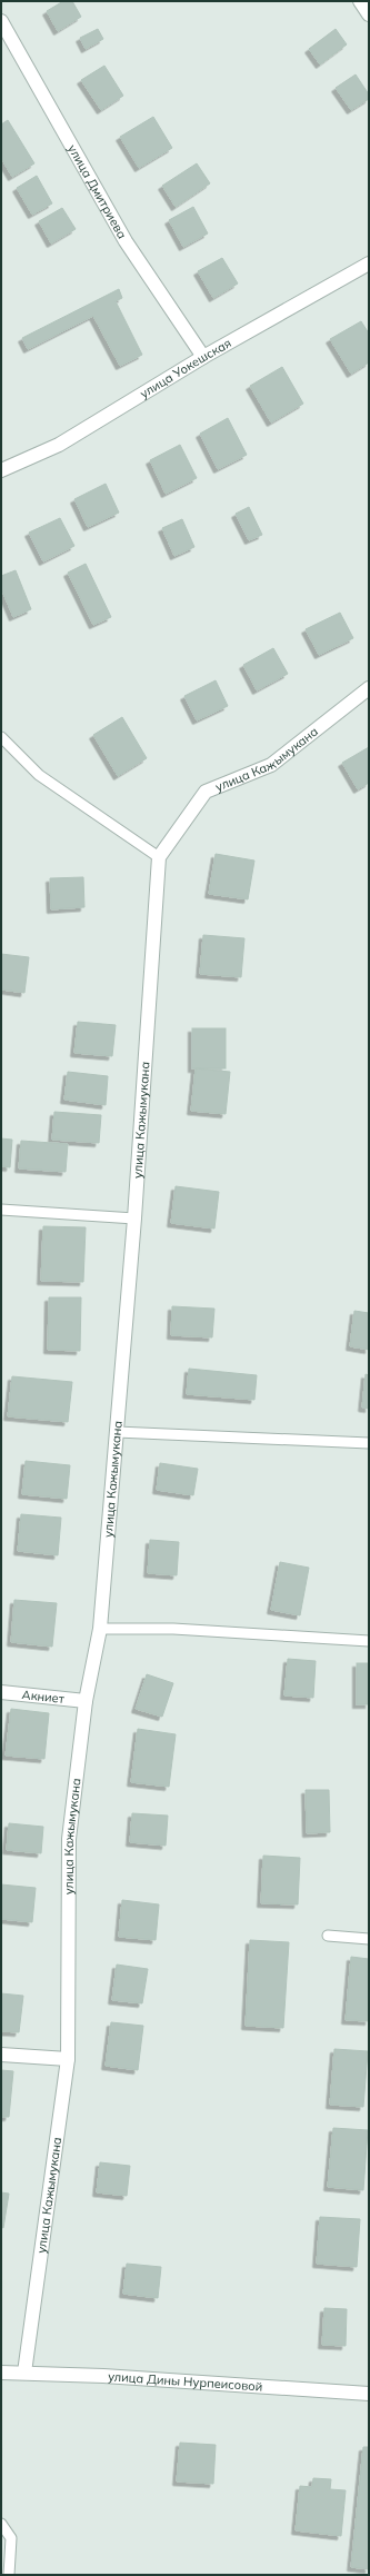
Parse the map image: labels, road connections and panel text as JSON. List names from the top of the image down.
{
  "streets": {
    "street": [
      "улица Дмитриева",
      "улица Уокешская",
      "улица Кажымукана",
      "Акниет",
      "улица Дины Нурпеисовой"
    ]
  },
  "crossings": [
    ["улица Дмитриева", "улица Уокешская"],
    ["улица Кажымукана", "Акниет"],
    ["улица Кажымукана", "улица Дины Нурпеисовой"]
  ]
}
